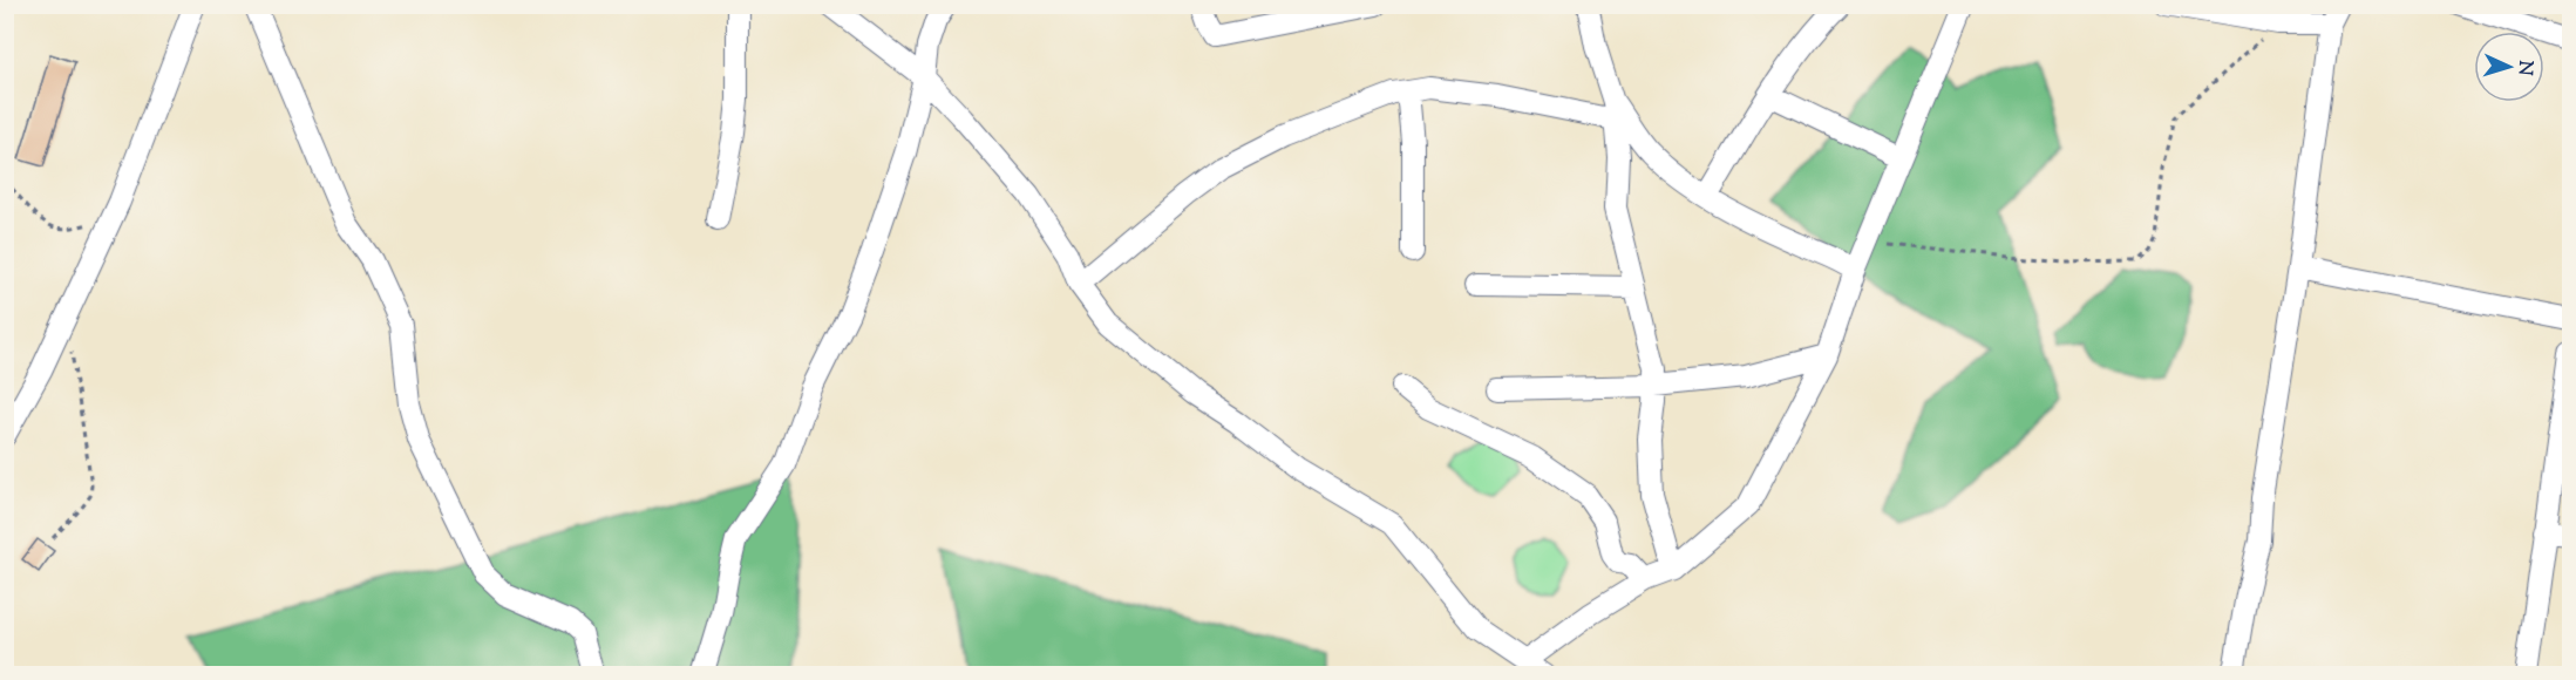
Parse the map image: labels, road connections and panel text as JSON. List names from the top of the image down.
{
  "north": "right"
}
